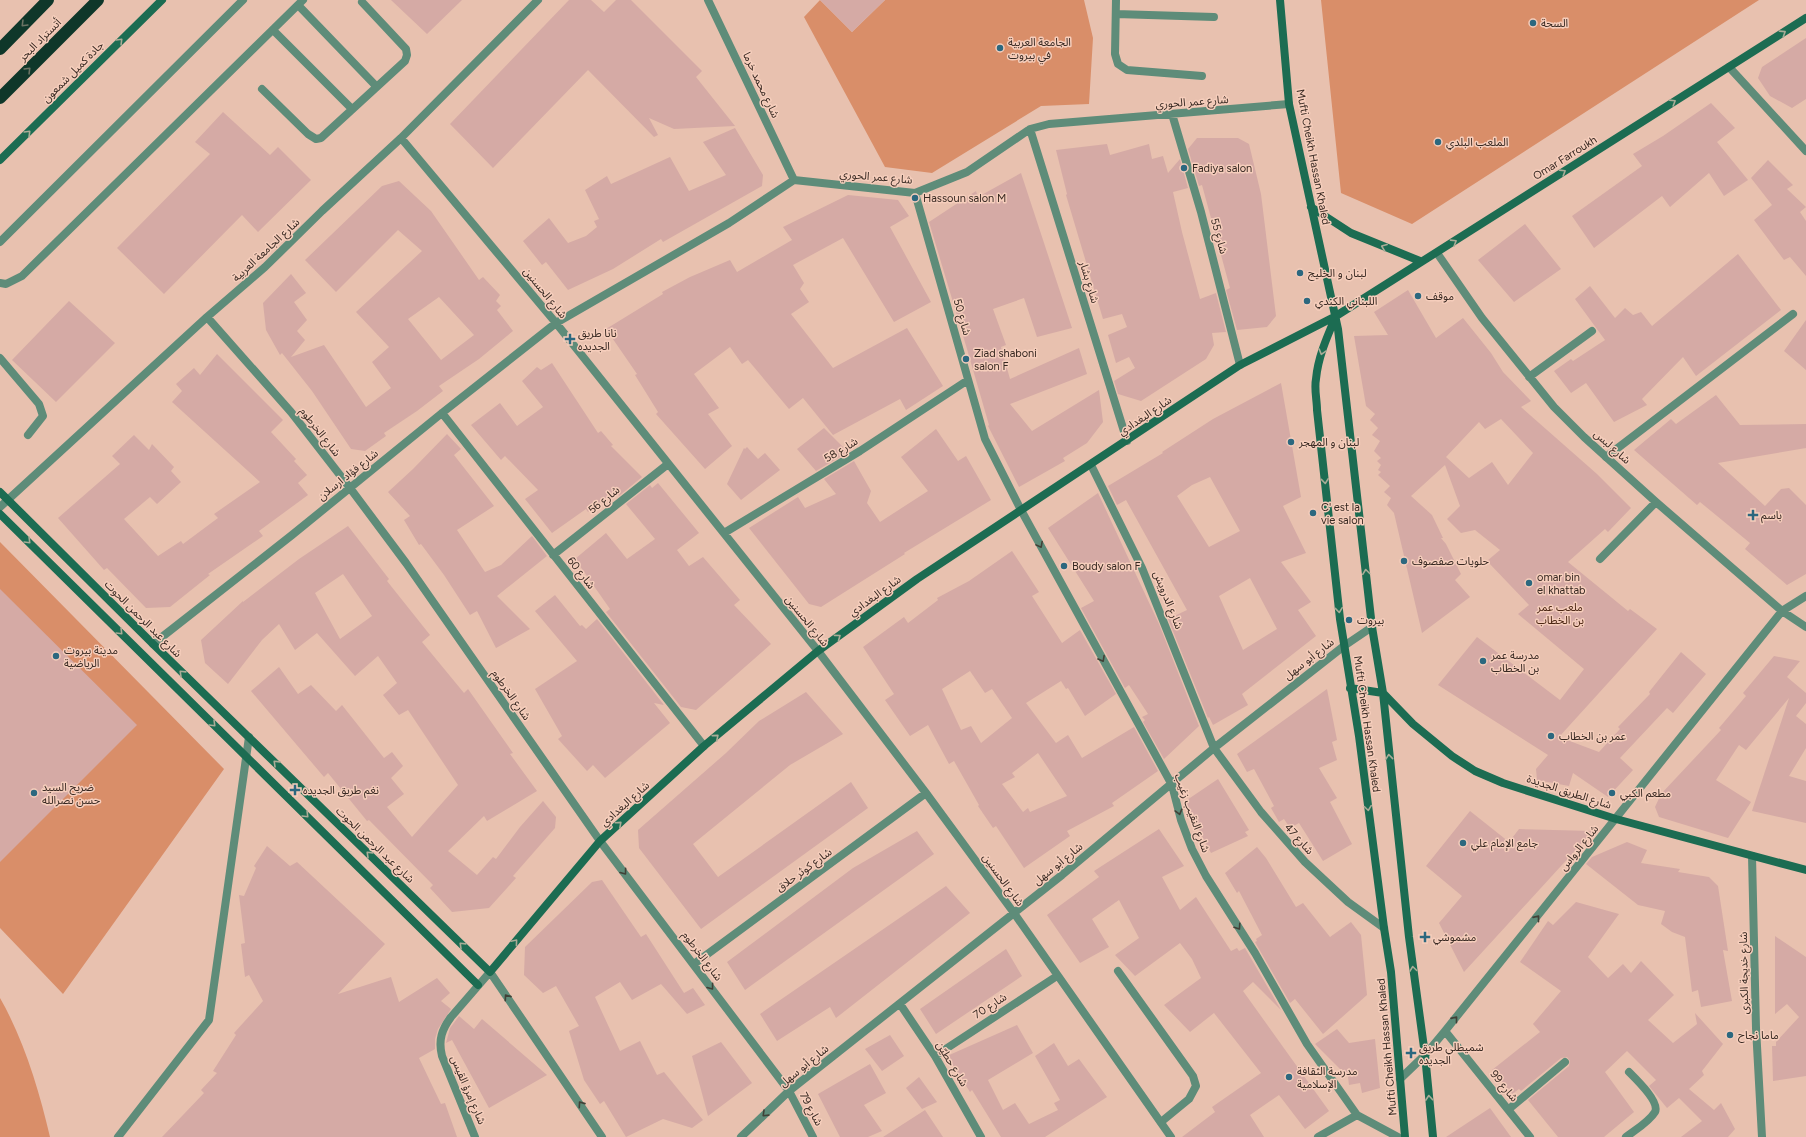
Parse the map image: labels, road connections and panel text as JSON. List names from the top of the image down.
{
  "streets": {
    "highway": ["أتستراد البحر"],
    "street": [
      "جادة كميل شمعون",
      "شارع محمد خرما",
      "شارع عمر الحوري",
      "Mufti Cheikh Hassan Khaled",
      "Omar Farroukh",
      "شارع 55",
      "شارع الجامعة العربية",
      "شارع بشار",
      "شارع الحسنين",
      "شارع 50",
      "شارع البغدادي",
      "شارع الخرطوم",
      "شارع لبس",
      "شارع 58",
      "شارع فؤاد ارسلان",
      "شارع 56",
      "شارع 60",
      "شارع الدرويش",
      "شارع عبد الرحمن الحوت",
      "شارع أبو سهل",
      "شارع الطريق الجديدة",
      "شارع النقيب زغيب",
      "شارع 47",
      "شارع الرواس",
      "شارع كوثر حلاق",
      "شارع خديجة الكبرى",
      "شارع 70",
      "شارع حطيّن",
      "شارع 99",
      "شارع إمرؤ القيس",
      "شارع 79"
    ]
  },
  "crossings": [
    ["شارع محمد خرما", "شارع عمر الحوري"],
    ["شارع عمر الحوري", "Mufti Cheikh Hassan Khaled"],
    ["شارع عمر الحوري", "شارع 55"],
    ["شارع عمر الحوري", "شارع بشار"],
    ["شارع عمر الحوري", "شارع 50"],
    ["Mufti Cheikh Hassan Khaled", "Omar Farroukh"],
    ["Mufti Cheikh Hassan Khaled", "شارع البغدادي"],
    ["Mufti Cheikh Hassan Khaled", "شارع أبو سهل"],
    ["Mufti Cheikh Hassan Khaled", "شارع الطريق الجديدة"],
    ["Mufti Cheikh Hassan Khaled", "شارع 47"],
    ["Mufti Cheikh Hassan Khaled", "شارع الرواس"],
    ["Omar Farroukh", "شارع البغدادي"],
    ["Omar Farroukh", "شارع لبس"],
    ["شارع 55", "شارع البغدادي"],
    ["شارع الجامعة العربية", "شارع الحسنين"],
    ["شارع الجامعة العربية", "شارع الخرطوم"],
    ["شارع الجامعة العربية", "شارع عبد الرحمن الحوت"],
    ["شارع بشار", "شارع البغدادي"],
    ["شارع الحسنين", "شارع البغدادي"],
    ["شارع الحسنين", "شارع 58"],
    ["شارع الحسنين", "شارع فؤاد ارسلان"],
    ["شارع الحسنين", "شارع 56"],
    ["شارع الحسنين", "شارع أبو سهل"],
    ["شارع الحسنين", "شارع كوثر حلاق"],
    ["شارع الحسنين", "شارع 70"],
    ["شارع 50", "شارع البغدادي"],
    ["شارع 50", "شارع 58"],
    ["شارع 50", "شارع النقيب زغيب"],
    ["شارع البغدادي", "شارع الخرطوم"],
    ["شارع البغدادي", "شارع 60"],
    ["شارع البغدادي", "شارع الدرويش"],
    ["شارع البغدادي", "شارع عبد الرحمن الحوت"],
    ["شارع البغدادي", "شارع النقيب زغيب"],
    ["شارع البغدادي", "شارع إمرؤ القيس"],
    ["شارع الخرطوم", "شارع فؤاد ارسلان"],
    ["شارع الخرطوم", "شارع أبو سهل"],
    ["شارع الخرطوم", "شارع كوثر حلاق"],
    ["شارع الخرطوم", "شارع 79"],
    ["شارع لبس", "شارع الرواس"],
    ["شارع فؤاد ارسلان", "شارع 60"],
    ["شارع فؤاد ارسلان", "شارع عبد الرحمن الحوت"],
    ["شارع 56", "شارع 60"],
    ["شارع الدرويش", "شارع أبو سهل"],
    ["شارع الدرويش", "شارع 47"],
    ["شارع عبد الرحمن الحوت", "شارع إمرؤ القيس"],
    ["شارع أبو سهل", "شارع النقيب زغيب"],
    ["شارع أبو سهل", "شارع 47"],
    ["شارع أبو سهل", "شارع حطيّن"],
    ["شارع أبو سهل", "شارع 79"],
    ["شارع الطريق الجديدة", "شارع الرواس"],
    ["شارع الطريق الجديدة", "شارع خديجة الكبرى"],
    ["شارع الرواس", "شارع 99"],
    ["شارع 70", "شارع حطيّن"]
  ],
  "one_way": [
    "Omar Farroukh",
    "شارع البغدادي",
    "شارع النقيب زغيب",
    "شارع الرواس"
  ],
  "parks": ["ملعب عمر بن الخطاب"],
  "places": {
    "other": [
      "السحة",
      "الجامعة العربية في بيروت",
      "الملعب البلدي",
      "Fadiya salon",
      "Hassoun salon M",
      "لبنان و الخليج",
      "موقف",
      "اللبناني الكندي",
      "Ziad shaboni salon F",
      "لبنان و المهجر",
      "C' est la vie salon",
      "حلويات صفصوف",
      "Boudy salon F",
      "omar bin el khattab",
      "بيروت",
      "مدينة بيروت الرياضية",
      "مدرسة عمر بن الخطاب",
      "عمر بن الخطاب",
      "ضريح السيد حسن نصرالله",
      "مطعم الكبي",
      "جامع الإمام علي",
      "ماما نجاح",
      "مدرسة الثقافة الإسلامية"
    ],
    "health": [
      "نانا طريق الجديده",
      "باسم",
      "نغم طريق الجديده",
      "مشموشي",
      "شميطلي طريق الجديده"
    ]
  }
}
